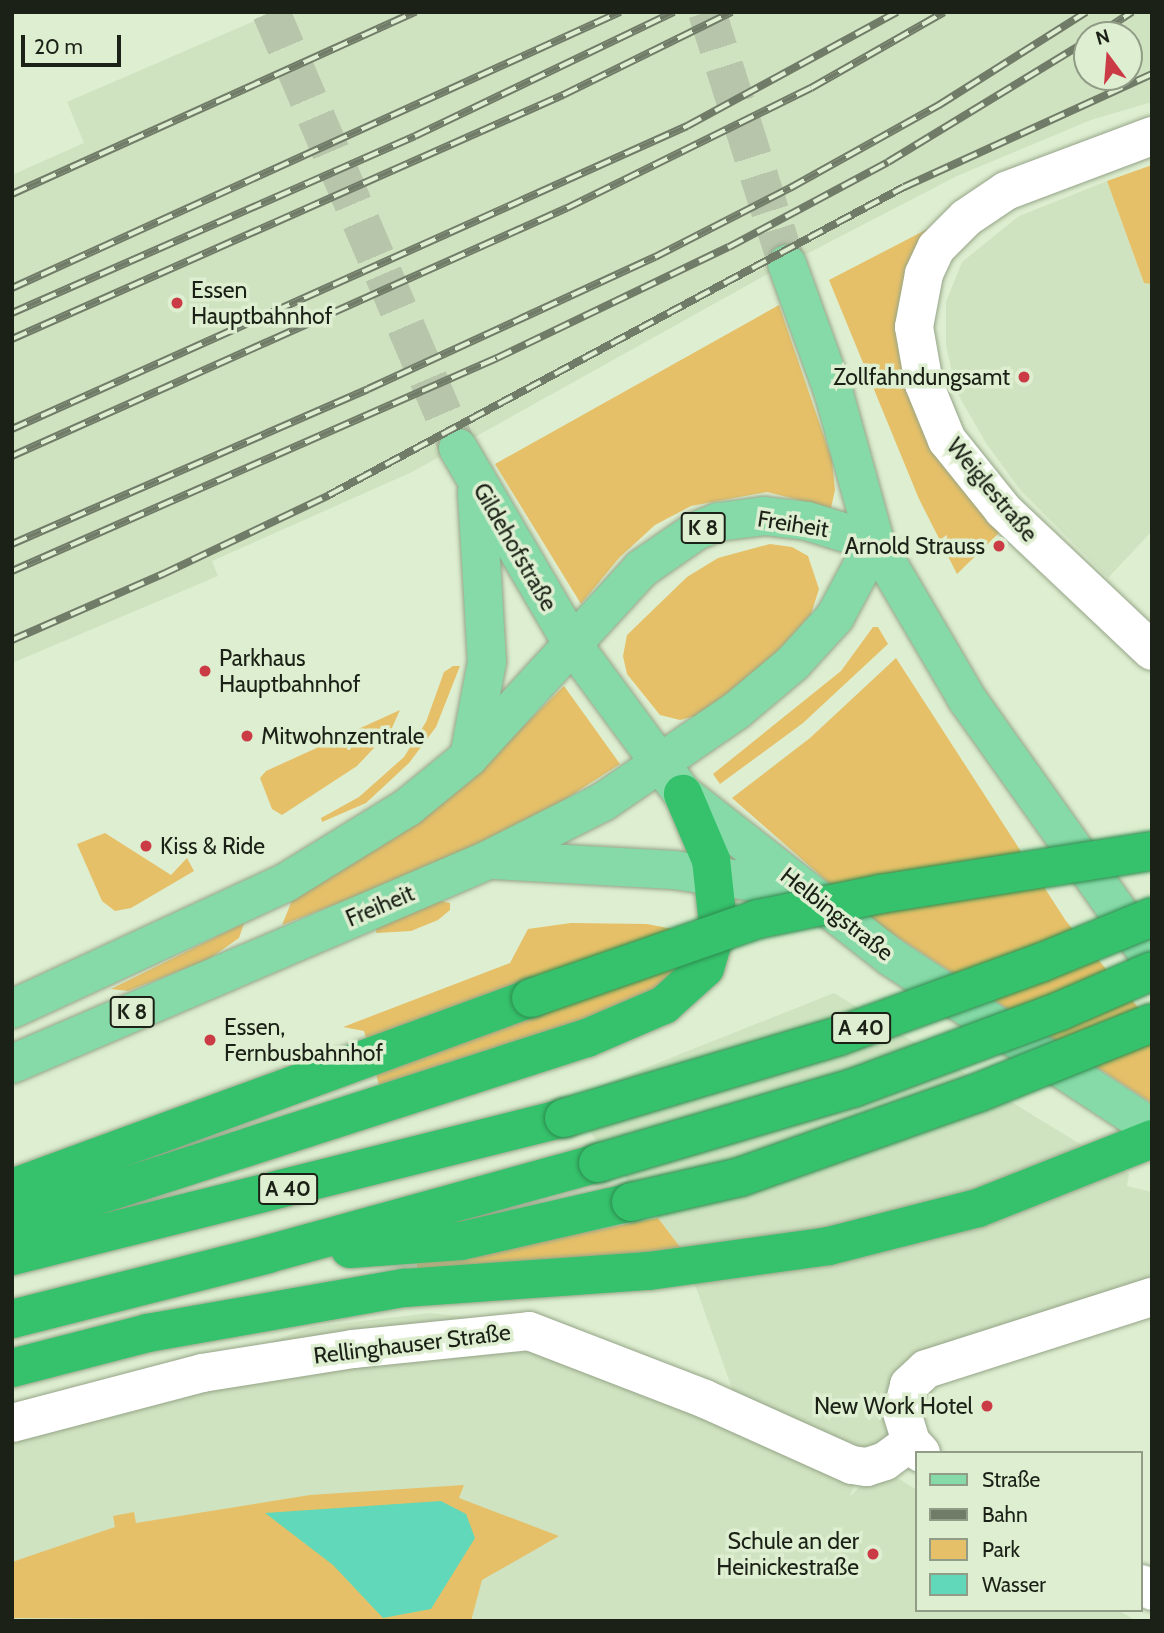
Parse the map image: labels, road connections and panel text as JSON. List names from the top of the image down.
{
  "streets": {
    "highway": ["A 40"],
    "main road": [
      "Freiheit",
      "K 8",
      "Gildehofstraße",
      "Helbingstraße"
    ],
    "street": ["Weiglestraße", "Rellinghauser Straße"]
  },
  "crossings": [
    ["Freiheit", "Gildehofstraße"],
    ["Freiheit", "Helbingstraße"],
    ["Gildehofstraße", "Helbingstraße"]
  ],
  "places": [
    "Essen Hauptbahnhof",
    "Zollfahndungsamt",
    "Arnold Strauss",
    "Parkhaus Hauptbahnhof",
    "Mitwohnzentrale",
    "Kiss & Ride",
    "Essen, Fernbusbahnhof",
    "New Work Hotel",
    "Schule an der Heinickestraße"
  ],
  "legend": [
    "Straße",
    "Bahn",
    "Park",
    "Wasser"
  ],
  "scale_bar": "20 m",
  "north": "top"
}
